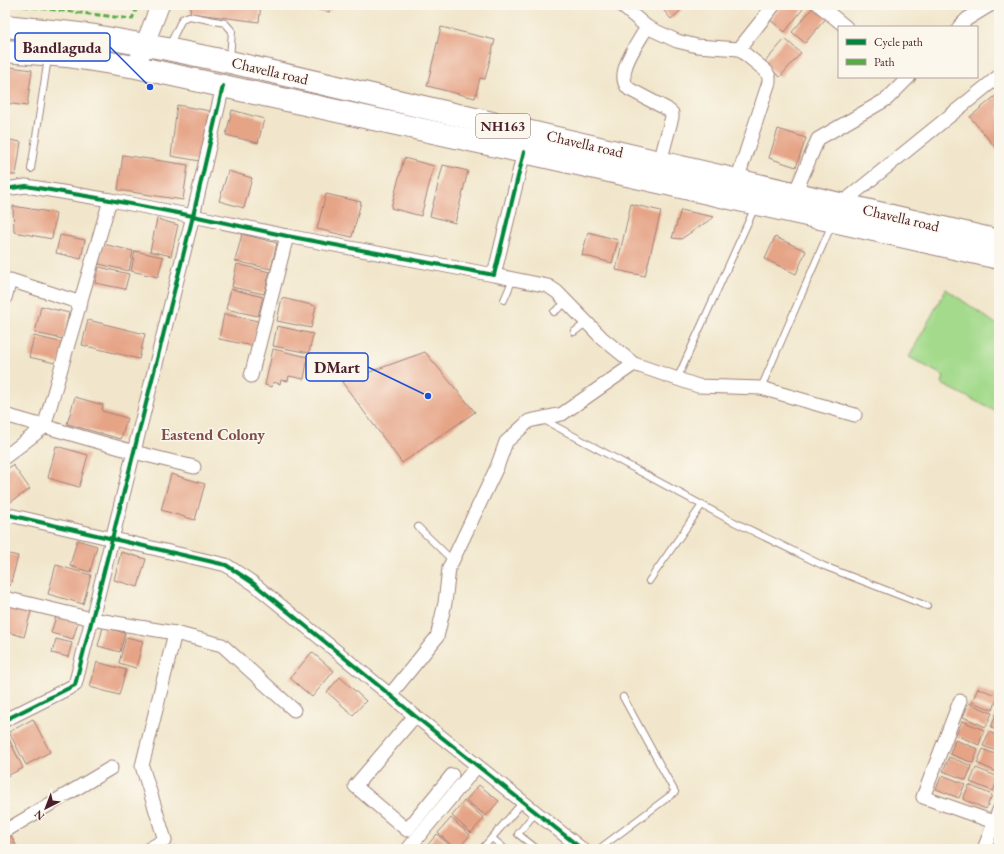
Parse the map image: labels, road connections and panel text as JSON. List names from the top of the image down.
{
  "streets": {
    "highway": ["Chavella road", "NH163"]
  },
  "districts": ["Eastend Colony"],
  "places": ["Bandlaguda", "DMart"],
  "legend": ["Cycle path", "Path"],
  "north": "bottom left"
}
